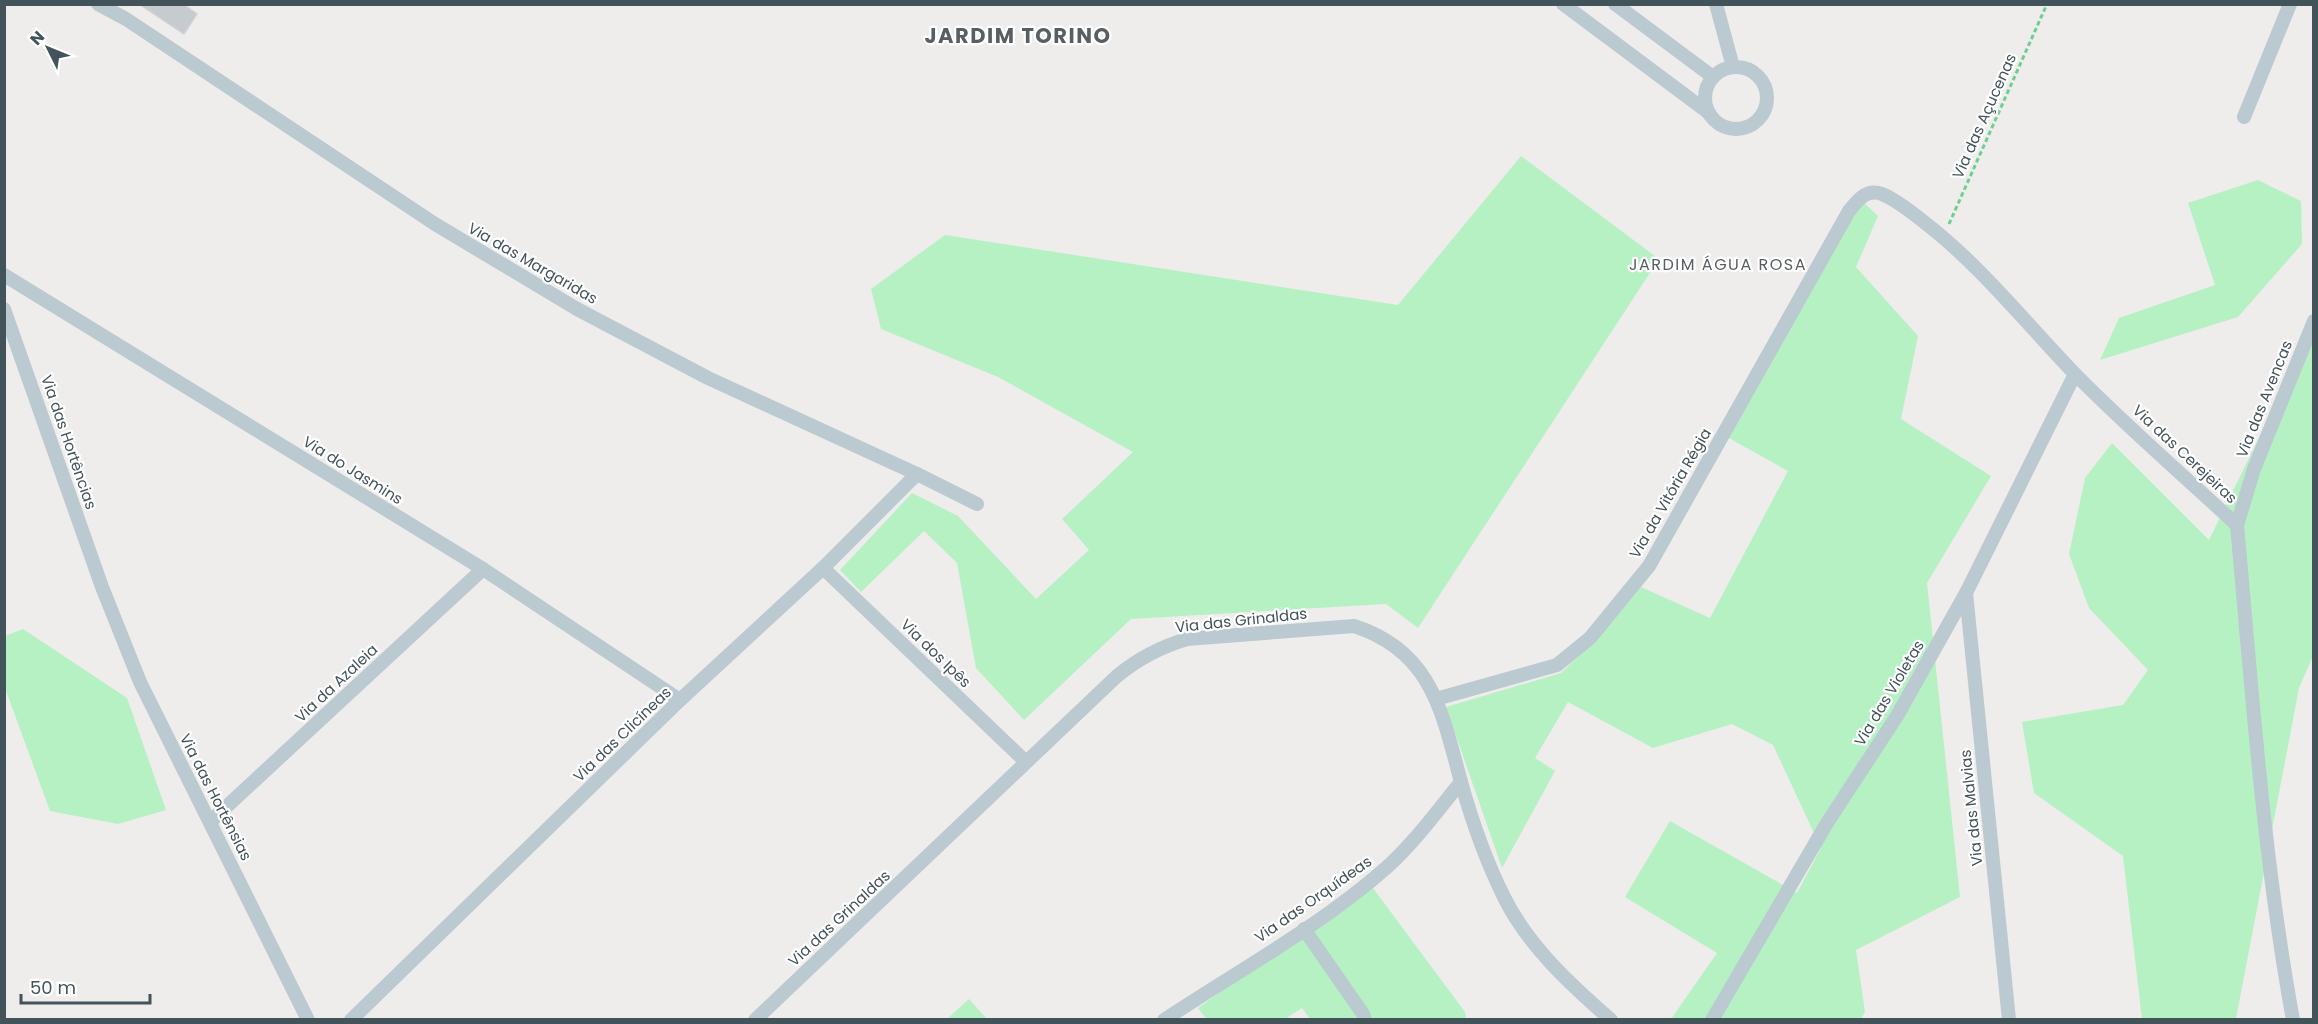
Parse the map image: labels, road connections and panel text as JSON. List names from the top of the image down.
{
  "streets": {
    "street": [
      "Via das Margaridas",
      "Via das Avencas",
      "Via das Hortências",
      "Via das Cerejeiras",
      "Via do Jasmins",
      "Via da Vitória Régia",
      "Via das Grinaldas",
      "Via dos Ipês",
      "Via da Azaleia",
      "Via das Violetas",
      "Via das Clicíneas",
      "Via das Hortênsias",
      "Via das Malvias",
      "Via das Orquídeas"
    ],
    "path": ["Via das Açucenas"]
  },
  "crossings": [
    ["Via das Açucenas", "Via das Cerejeiras"],
    ["Via das Margaridas", "Via das Clicíneas"],
    ["Via das Avencas", "Via das Cerejeiras"],
    ["Via das Hortências", "Via das Hortênsias"],
    ["Via das Cerejeiras", "Via da Vitória Régia"],
    ["Via das Cerejeiras", "Via das Violetas"],
    ["Via do Jasmins", "Via da Azaleia"],
    ["Via do Jasmins", "Via das Clicíneas"],
    ["Via da Vitória Régia", "Via das Grinaldas"],
    ["Via das Grinaldas", "Via dos Ipês"],
    ["Via das Grinaldas", "Via das Orquídeas"],
    ["Via dos Ipês", "Via das Clicíneas"],
    ["Via da Azaleia", "Via das Hortênsias"],
    ["Via das Violetas", "Via das Malvias"]
  ],
  "districts": ["JARDIM TORINO", "JARDIM ÁGUA ROSA"],
  "scale_bar": "50 m",
  "north": "top left"
}
